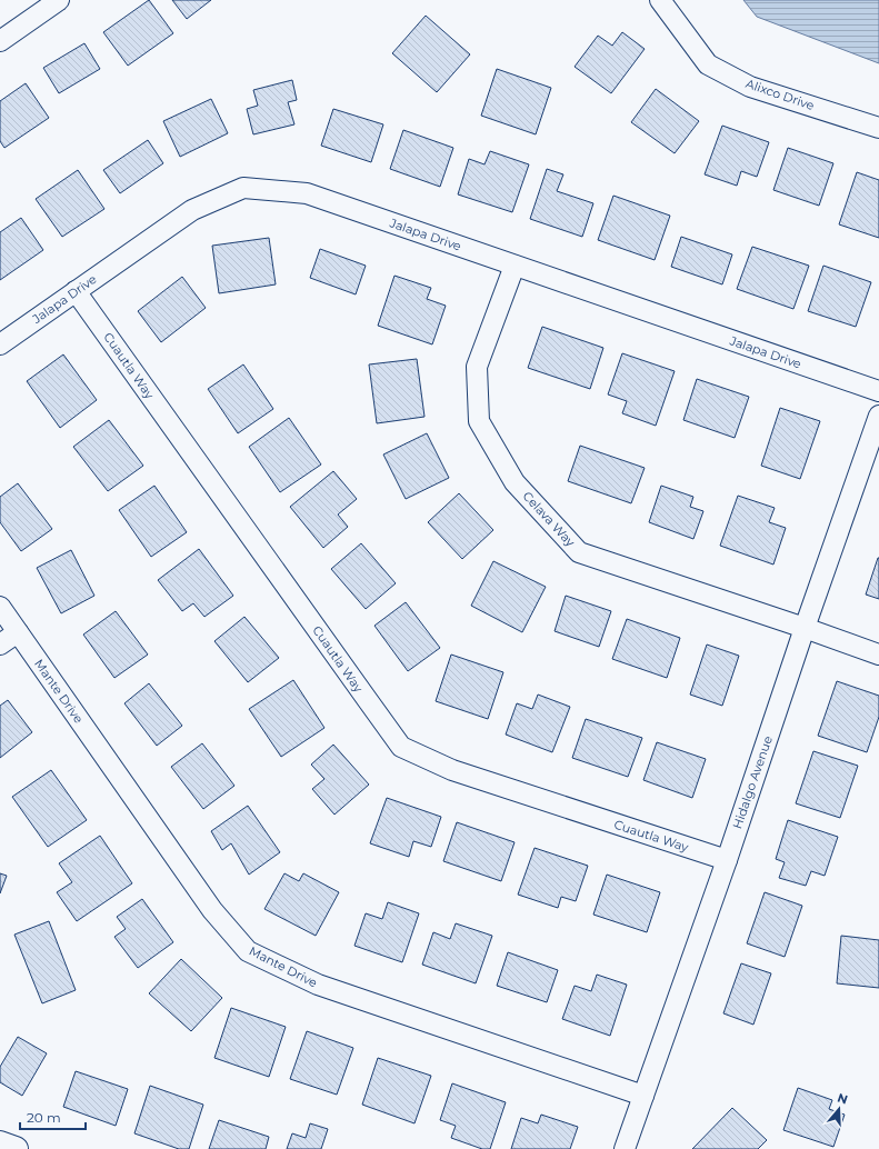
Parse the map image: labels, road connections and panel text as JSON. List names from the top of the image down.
{
  "streets": {
    "street": [
      "Alixco Drive",
      "Jalapa Drive",
      "Cuautla Way",
      "Celava Way",
      "Mante Drive",
      "Hidalgo Avenue"
    ]
  },
  "crossings": [
    ["Jalapa Drive", "Cuautla Way"],
    ["Jalapa Drive", "Celava Way"],
    ["Cuautla Way", "Hidalgo Avenue"],
    ["Celava Way", "Hidalgo Avenue"],
    ["Mante Drive", "Hidalgo Avenue"]
  ],
  "scale_bar": "20 m",
  "north": "top"
}
